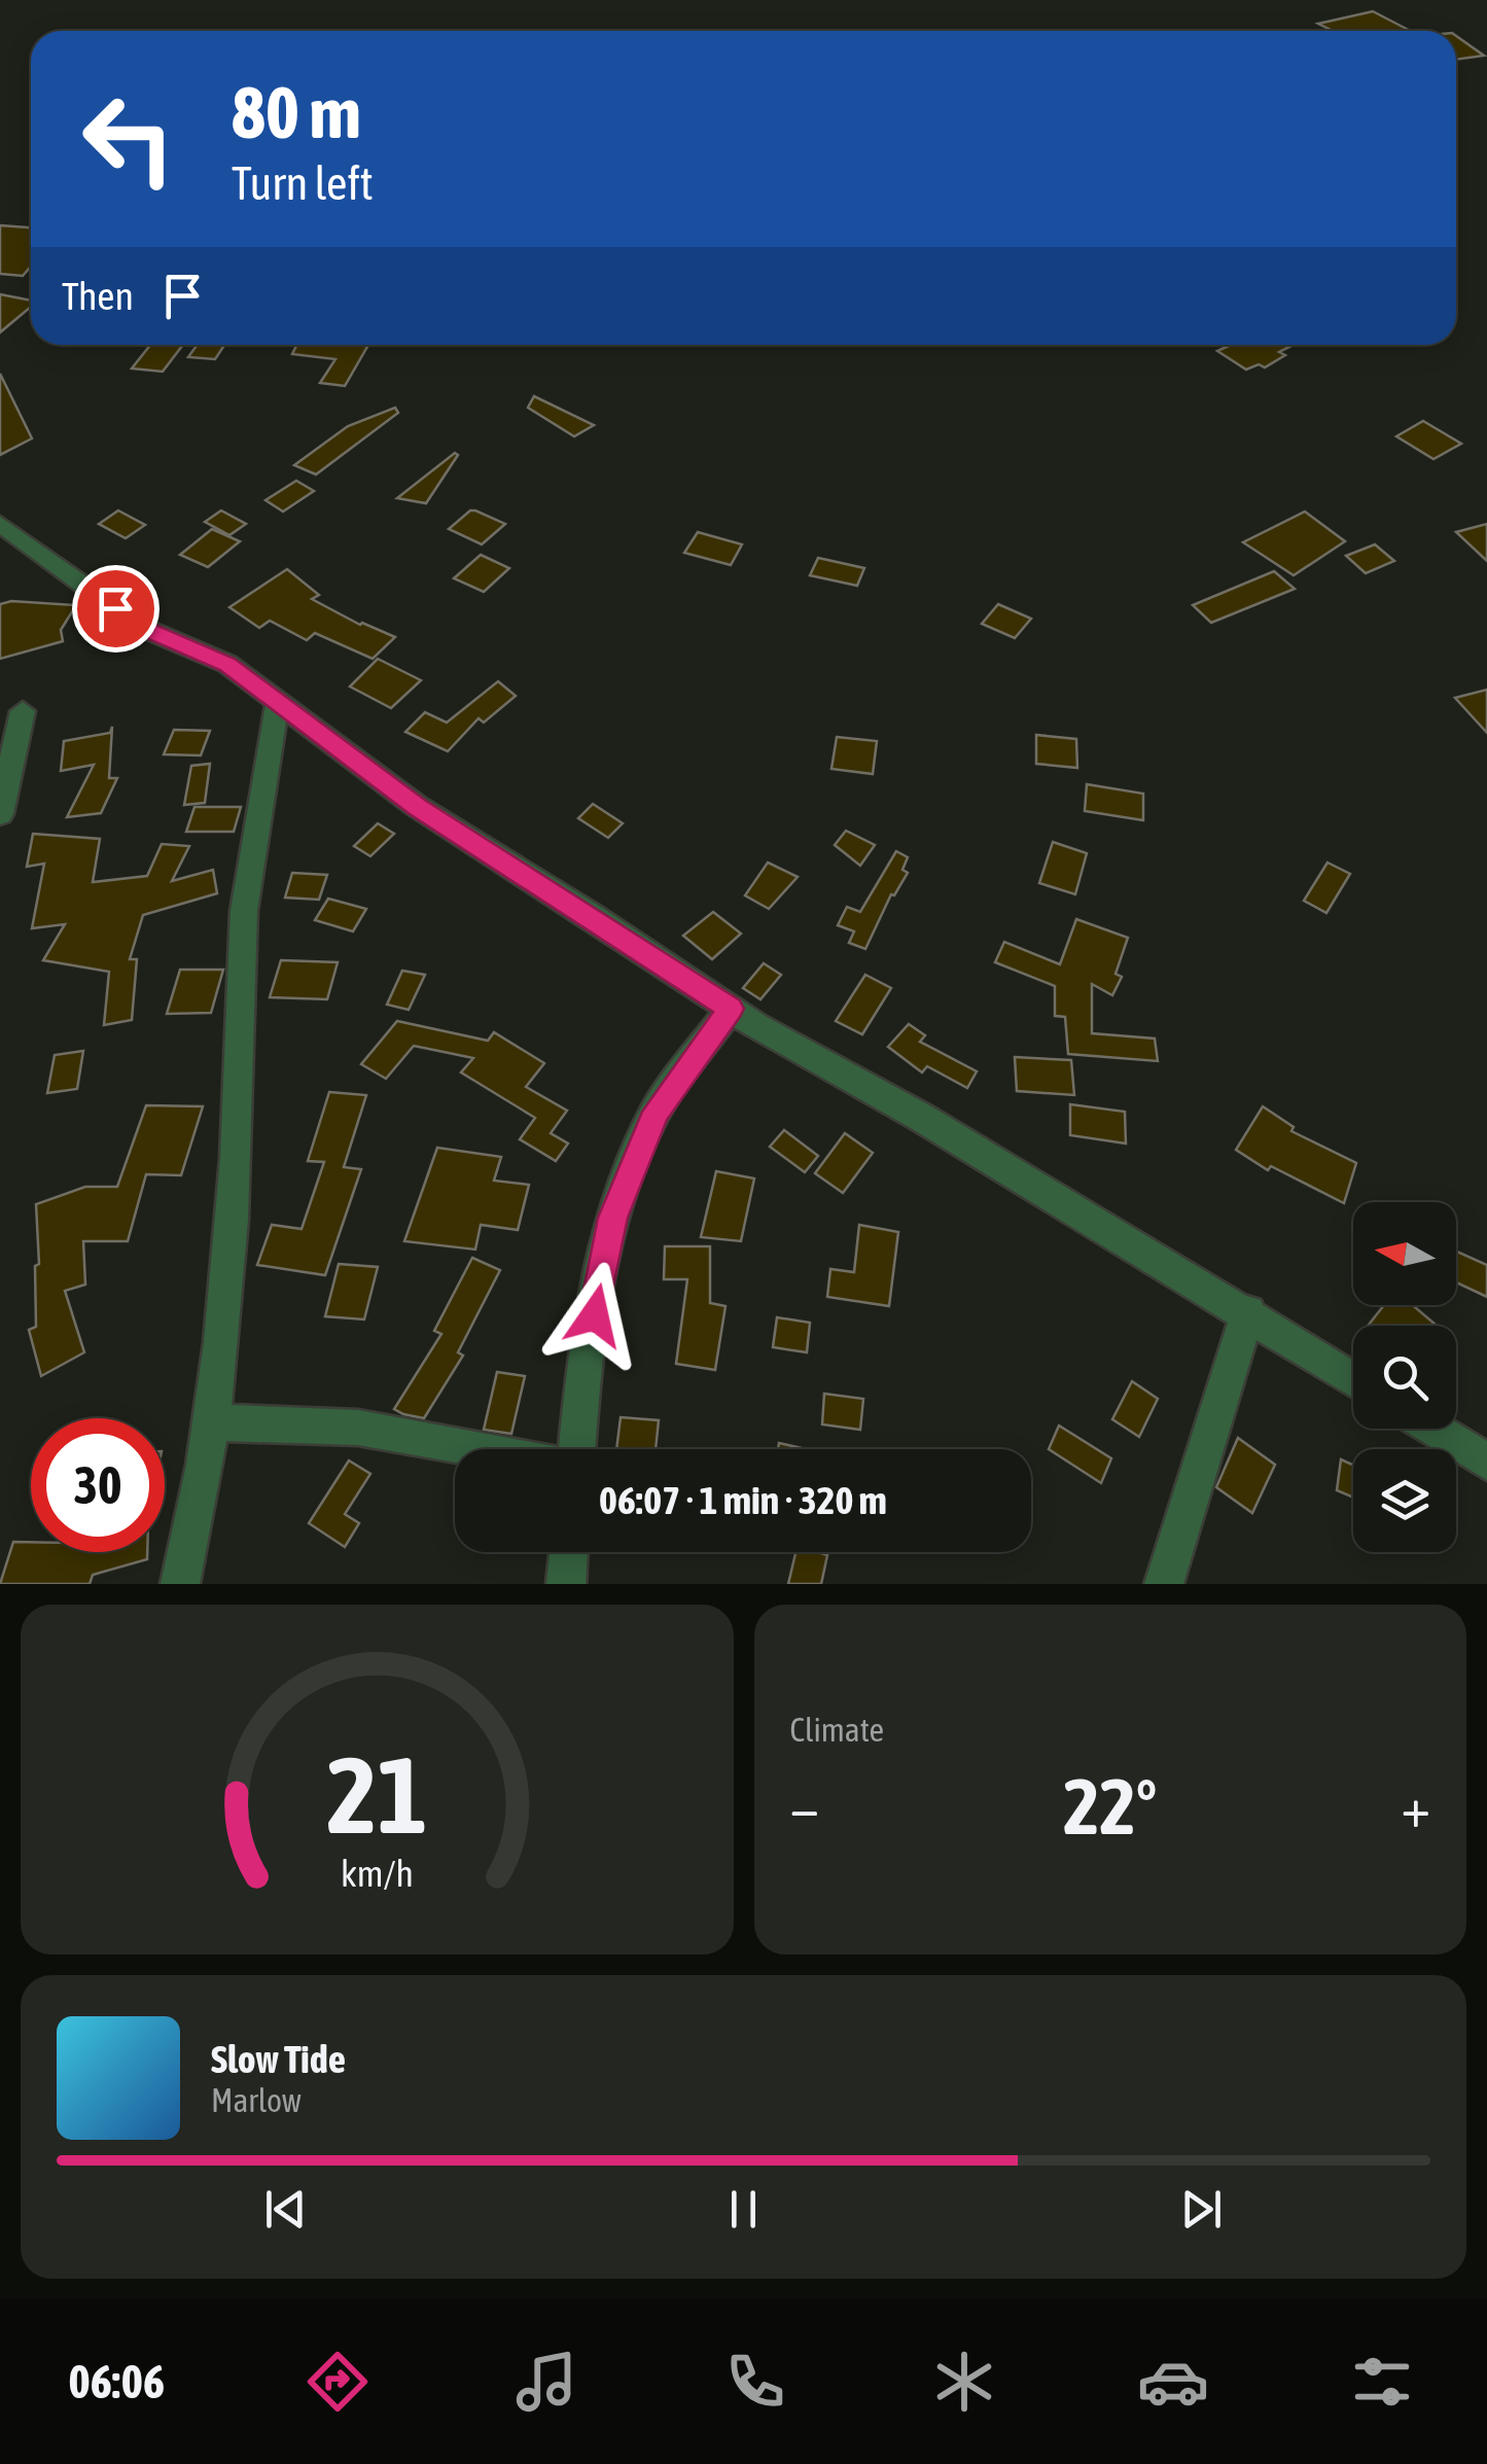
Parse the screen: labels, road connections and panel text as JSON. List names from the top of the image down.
{
  "north": "left",
  "page": {
    "turn": ["80 m", "Turn left"],
    "then": "Then",
    "limit": "30",
    "trip": "06:07 · 1 min · 320 m",
    "tile": "Climate",
    "heat": ["−", "22°", "+"],
    "song": ["Slow Tide", "Marlow"],
    "tabs": "06:06",
    "gauge": ["21", "km/h"]
  }
}
